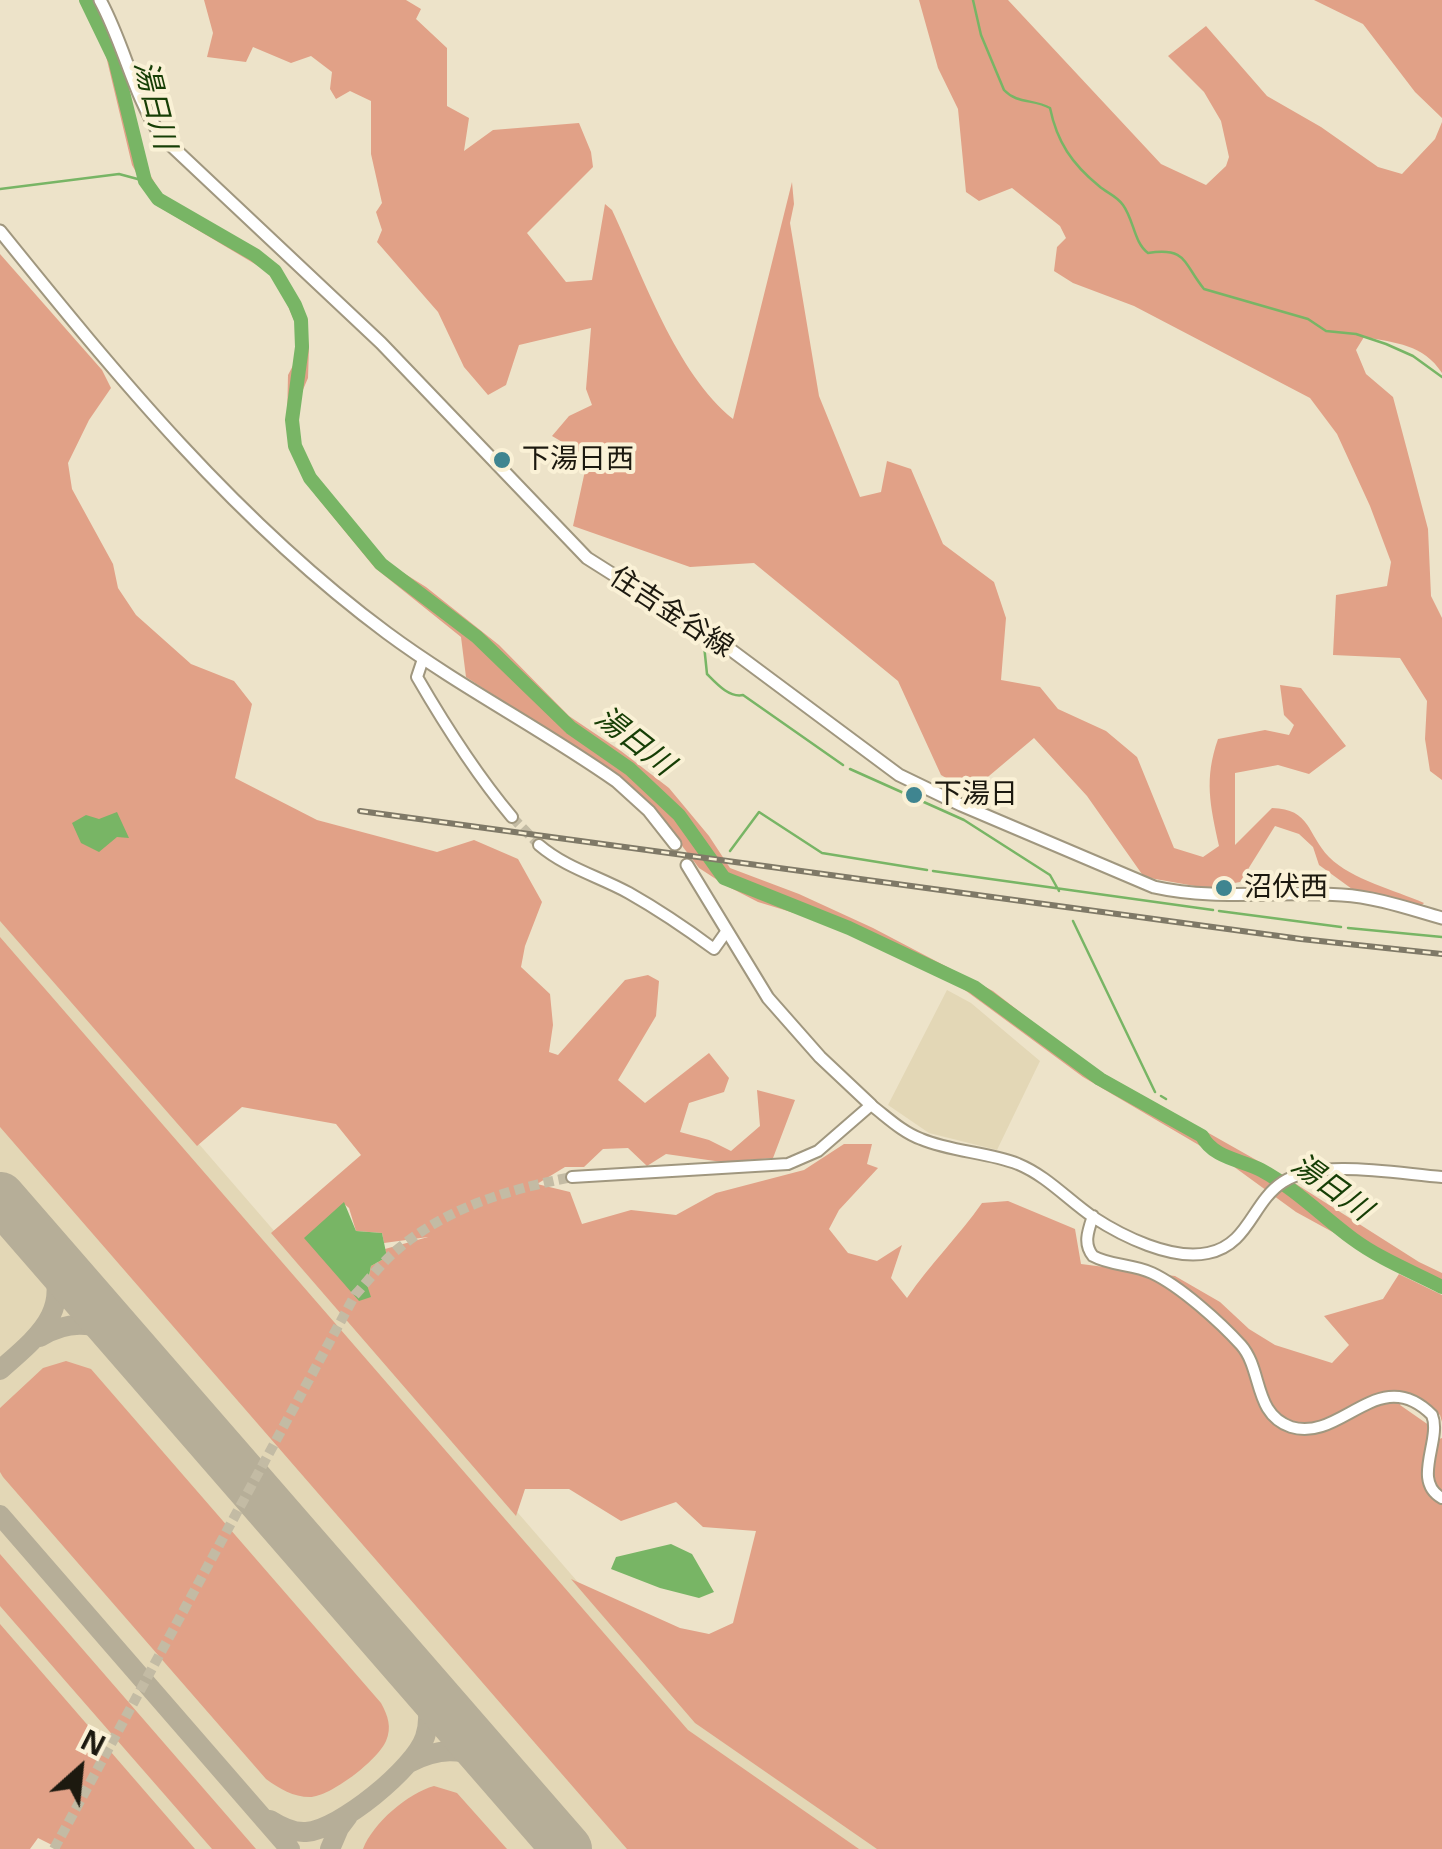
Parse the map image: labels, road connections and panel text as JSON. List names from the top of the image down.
{
  "streets": {
    "main road": ["住吉金谷線"]
  },
  "water": ["湯日川"],
  "places": ["下湯日西", "下湯日", "沼伏西"],
  "north": "top right"
}
